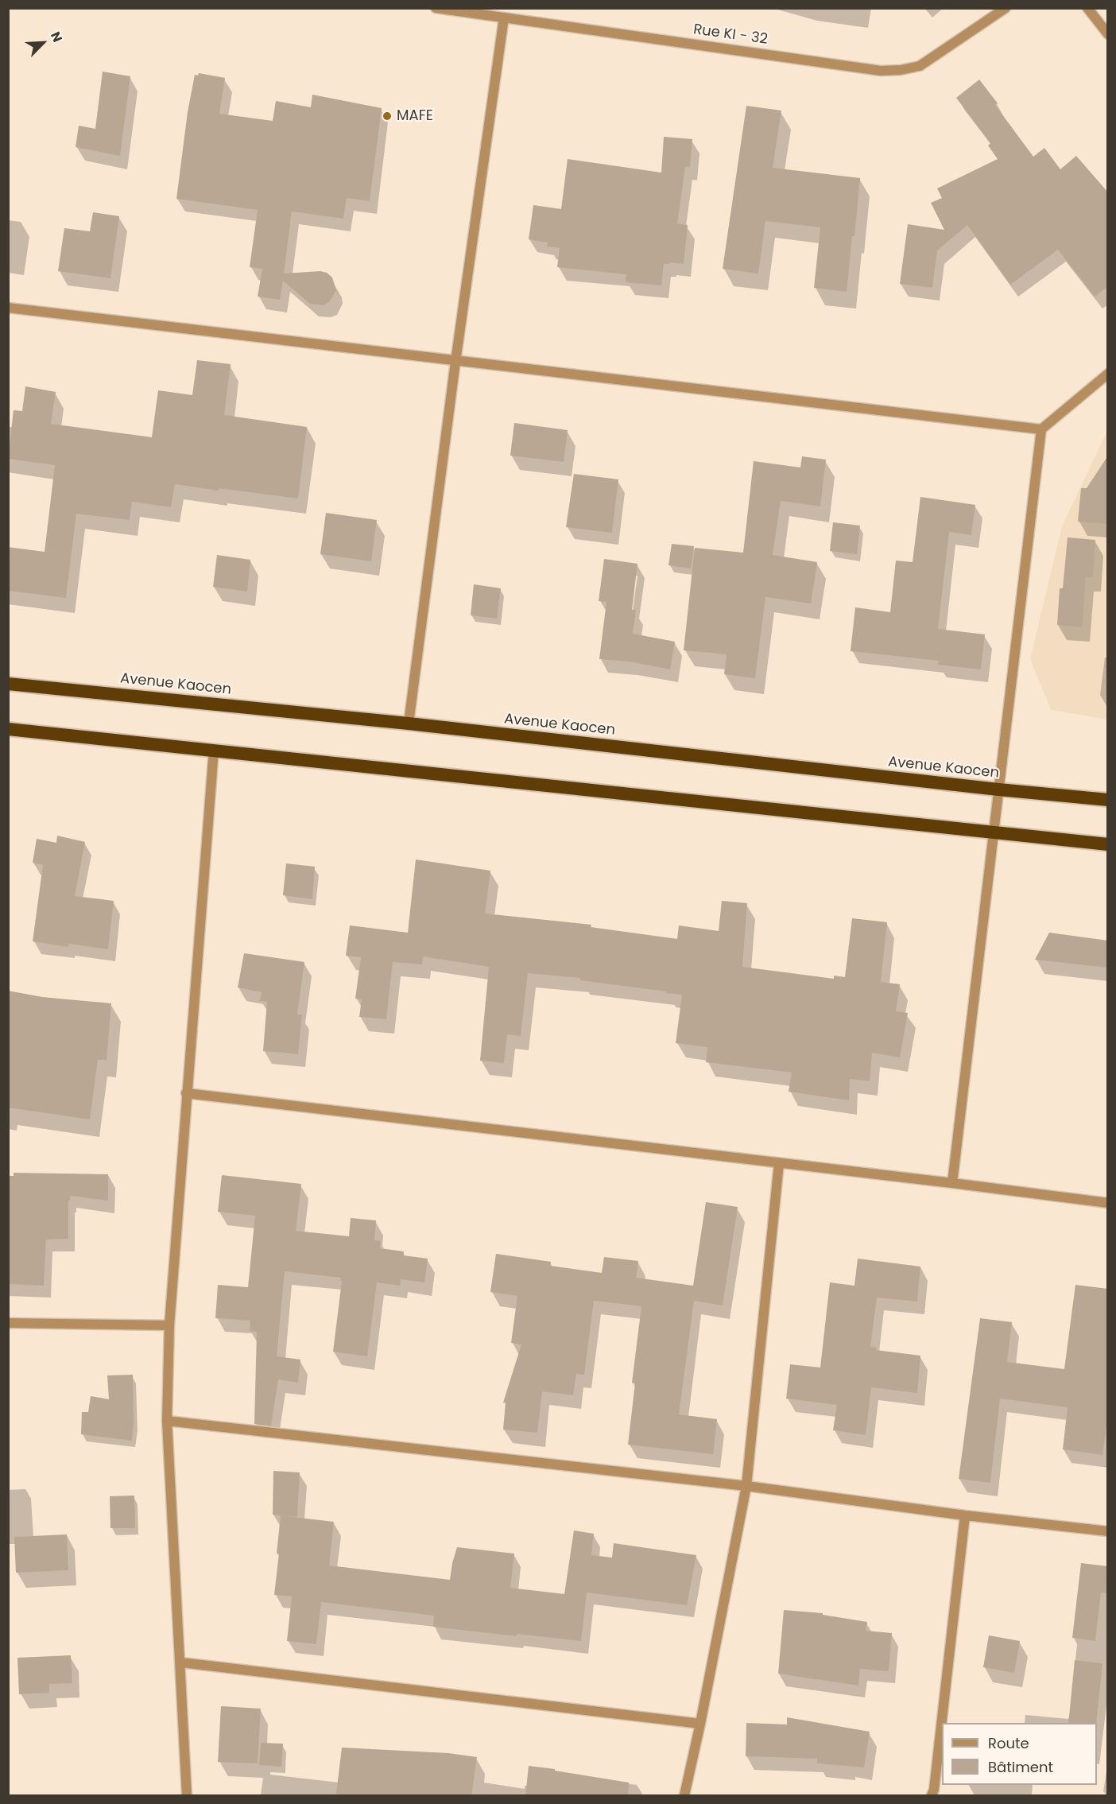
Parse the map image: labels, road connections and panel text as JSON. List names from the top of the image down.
{
  "streets": {
    "highway": ["Avenue Kaocen"],
    "street": ["Rue KI - 32"]
  },
  "places": ["MAFE"],
  "legend": ["Route", "Bâtiment"],
  "north": "top right"
}
